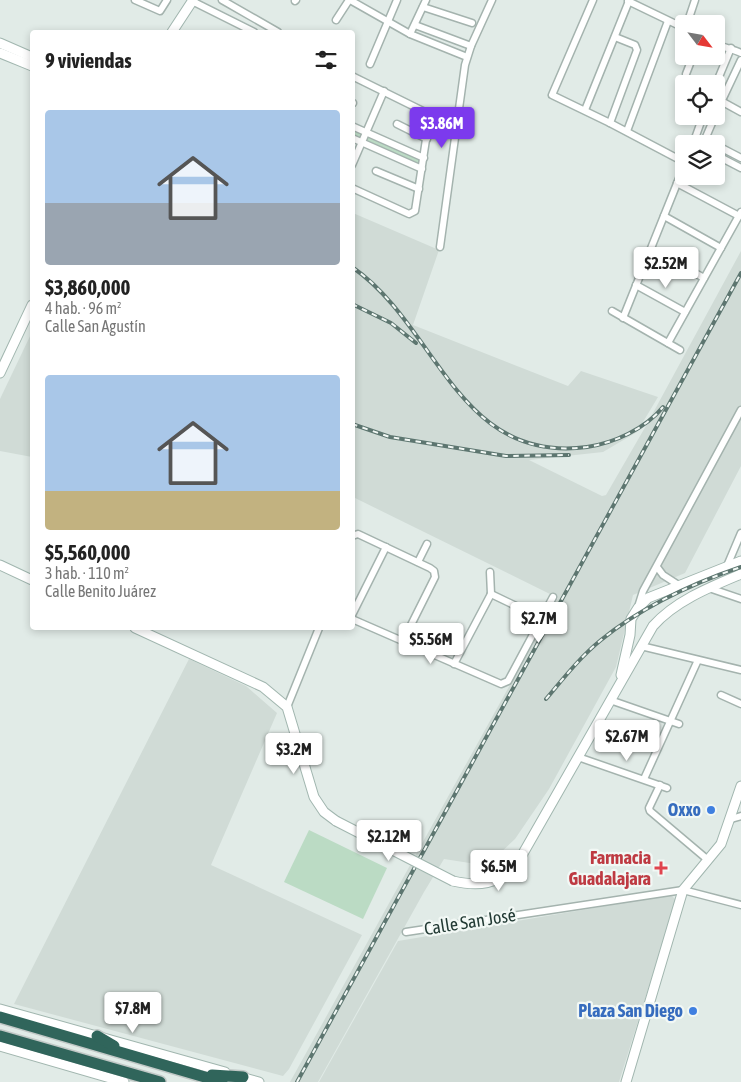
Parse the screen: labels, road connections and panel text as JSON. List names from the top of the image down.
{
  "streets": {
    "street": ["Calle San José"]
  },
  "places": {
    "other": ["Oxxo", "Plaza San Diego"],
    "health": ["Farmacia Guadalajara"]
  },
  "north": "bottom right",
  "page": {
    "heading": "9 viviendas",
    "list": [
      {
        "name": "$3,860,000",
        "note": "4 hab. · 96 m² · Calle San Agustín"
      },
      {
        "name": "$5,560,000",
        "note": "3 hab. · 110 m² · Calle Benito Juárez"
      }
    ],
    "price": [
      "$3.86M",
      "$2.52M",
      "$2.7M",
      "$5.56M",
      "$2.67M",
      "$3.2M",
      "$2.12M",
      "$6.5M",
      "$7.8M"
    ]
  }
}
